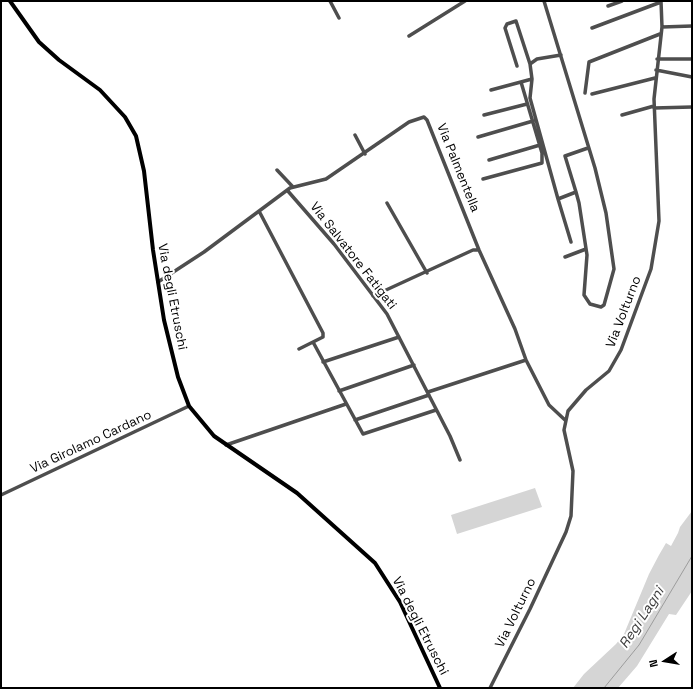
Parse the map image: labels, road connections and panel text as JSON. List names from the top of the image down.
{
  "streets": {
    "main road": ["Via degli Etruschi"],
    "street": [
      "Via Palmentella",
      "Via Salvatore Fatigati",
      "Via Volturno",
      "Via Girolamo Cardano"
    ]
  },
  "crossings": [
    ["Via Palmentella", "Via Salvatore Fatigati"],
    ["Via Palmentella", "Via degli Etruschi"],
    ["Via Palmentella", "Via Volturno"],
    ["Via degli Etruschi", "Via Girolamo Cardano"]
  ],
  "water": ["Regi Lagni"],
  "north": "left"
}
